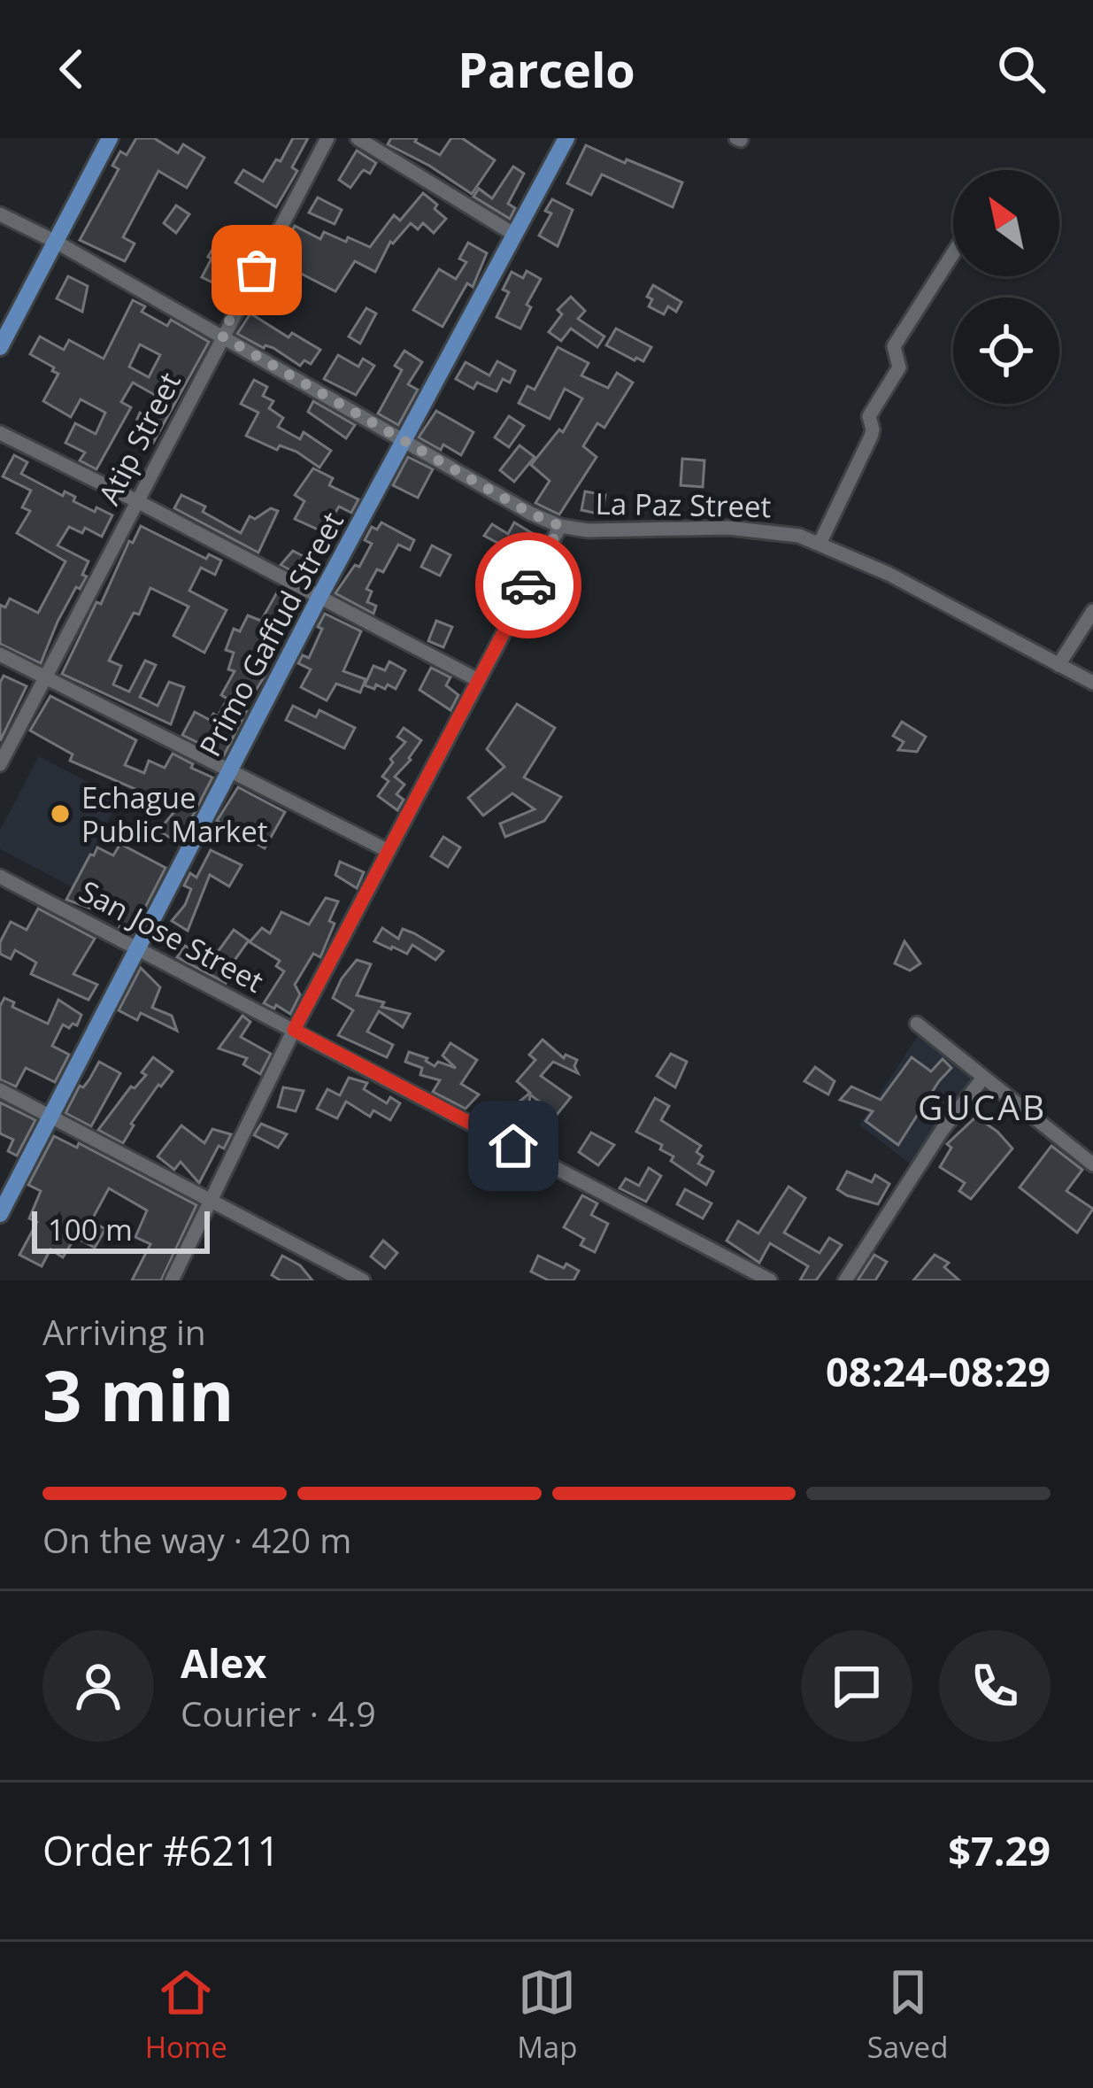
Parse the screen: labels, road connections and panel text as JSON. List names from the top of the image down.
{
  "streets": {
    "main road": ["Primo Gaffud Street"],
    "street": ["Atip Street", "La Paz Street", "San Jose Street"]
  },
  "crossings": [
    ["Atip Street", "La Paz Street"],
    ["La Paz Street", "Primo Gaffud Street"],
    ["Primo Gaffud Street", "San Jose Street"]
  ],
  "districts": ["GUCAB"],
  "places": ["Echague Public Market"],
  "scale_bar": "100 m",
  "north": "top left",
  "page": {
    "header": "Parcelo",
    "scale": "100 m",
    "heading": ["3 min", "Arriving in", "08:24–08:29"],
    "panel": [
      "Alex",
      "Courier · 4.9",
      "Order #6211",
      "$7.29"
    ],
    "bar": "On the way · 420 m",
    "tabs": ["Home", "Map", "Saved"]
  }
}
